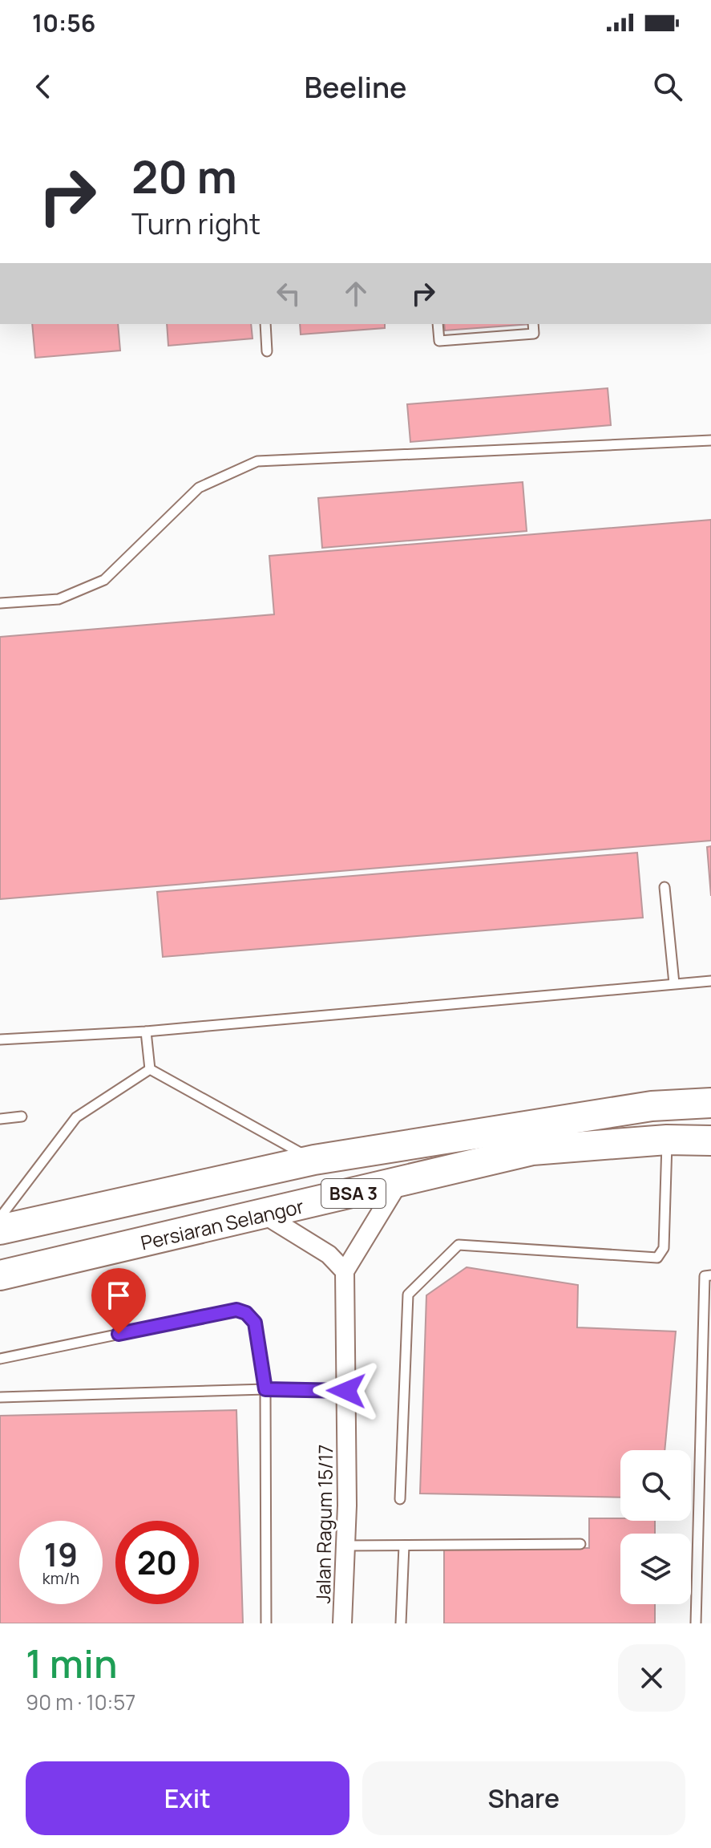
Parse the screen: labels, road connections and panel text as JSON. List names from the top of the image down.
{
  "streets": {
    "main road": ["BSA 3", "Persiaran Selangor"],
    "street": ["Jalan Ragum 15/17"]
  },
  "page": {
    "status": "10:56",
    "header": "Beeline",
    "turn": ["20 m", "Turn right"],
    "speed": "19 km/h",
    "limit": "20",
    "heading": ["1 min", "90 m · 10:57"],
    "buttons": ["Exit", "Share"]
  }
}
